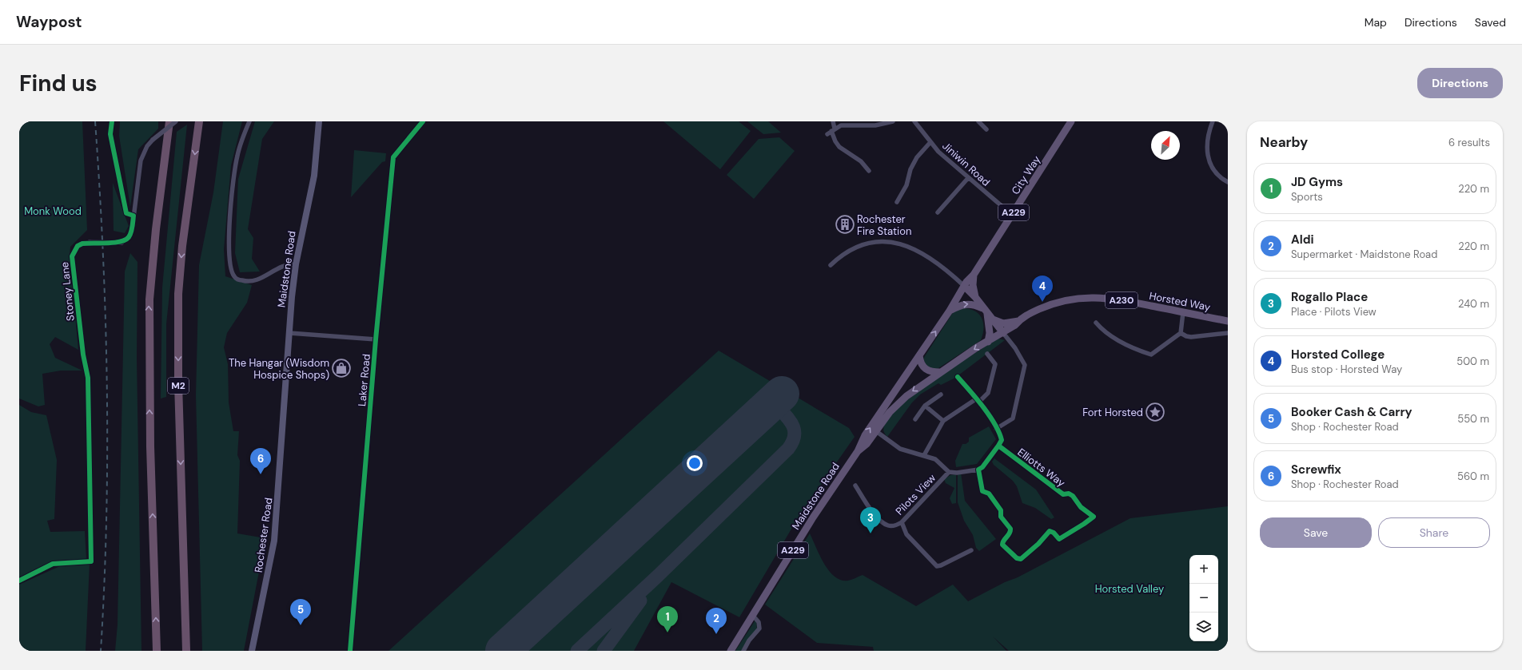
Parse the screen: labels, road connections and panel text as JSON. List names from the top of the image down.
{
  "streets": {
    "highway": ["M2"],
    "main road": [
      "City Way",
      "A229",
      "Maidstone Road",
      "A230",
      "Horsted Way",
      "Rochester Road"
    ],
    "street": [
      "Jiniwin Road",
      "Stoney Lane",
      "Laker Road",
      "Elliotts Way",
      "Pilots View"
    ]
  },
  "crossings": [
    ["Jiniwin Road", "City Way"],
    ["City Way", "Maidstone Road"],
    ["Maidstone Road", "Horsted Way"],
    ["Maidstone Road", "Rochester Road"]
  ],
  "parks": ["Monk Wood", "Horsted Valley"],
  "places": {
    "building": ["Rochester Fire Station"],
    "shop": ["The Hangar (Wisdom Hospice Shops)"],
    "place": ["Fort Horsted"]
  },
  "north": "top right",
  "page": {
    "header": "Waypost",
    "nav": ["Map", "Directions", "Saved"],
    "buttons": [
      "Directions",
      ["Save", "Share"]
    ],
    "title": "Find us",
    "heading": ["Nearby", "6 results"],
    "list": [
      {
        "mark": "1",
        "name": "JD Gyms",
        "note": "Sports",
        "value": "220 m"
      },
      {
        "mark": "2",
        "name": "Aldi",
        "note": "Supermarket · Maidstone Road",
        "value": "220 m"
      },
      {
        "mark": "3",
        "name": "Rogallo Place",
        "note": "Place · Pilots View",
        "value": "240 m"
      },
      {
        "mark": "4",
        "name": "Horsted College",
        "note": "Bus stop · Horsted Way",
        "value": "500 m"
      },
      {
        "mark": "5",
        "name": "Booker Cash & Carry",
        "note": "Shop · Rochester Road",
        "value": "550 m"
      },
      {
        "mark": "6",
        "name": "Screwfix",
        "note": "Shop · Rochester Road",
        "value": "560 m"
      }
    ],
    "pins": [
      "4",
      "6",
      "3",
      "5",
      "1",
      "2"
    ],
    "map_buttons": ["+", "−"]
  }
}
